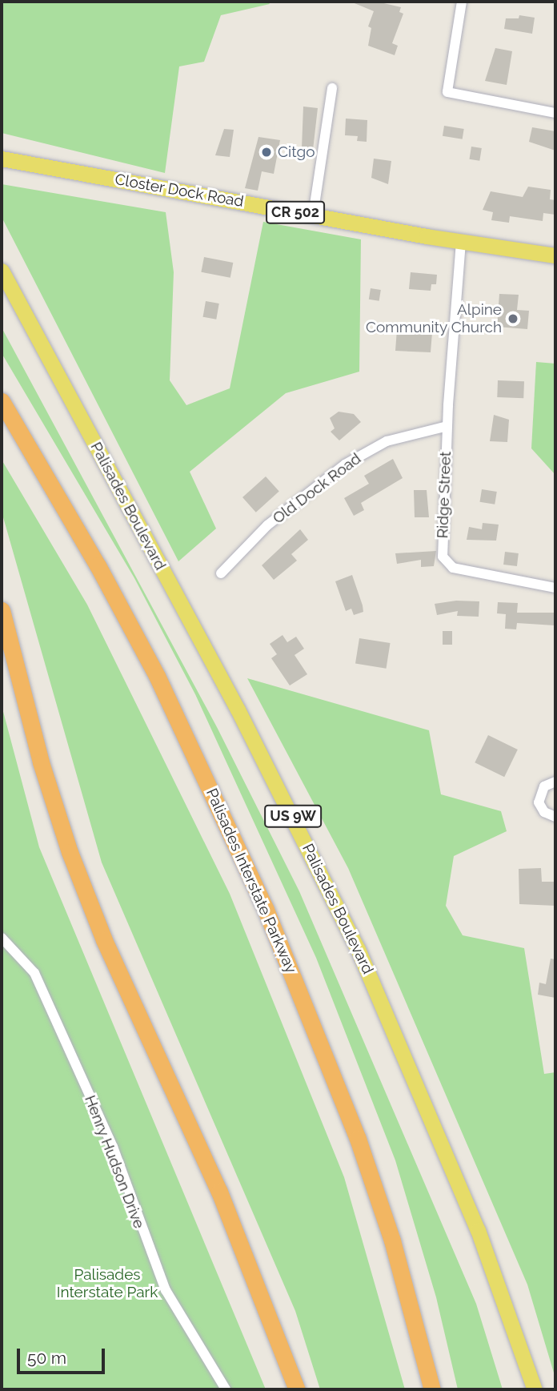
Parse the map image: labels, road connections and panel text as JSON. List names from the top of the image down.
{
  "streets": {
    "highway": ["Palisades Interstate Parkway"],
    "main road": [
      "Closter Dock Road",
      "CR 502",
      "Palisades Boulevard",
      "US 9W"
    ],
    "street": ["Old Dock Road", "Ridge Street", "Henry Hudson Drive"]
  },
  "crossings": [
    ["Old Dock Road", "Ridge Street"]
  ],
  "parks": ["Palisades Interstate Park"],
  "places": ["Citgo", "Alpine Community Church"],
  "scale_bar": "50 m"
}
